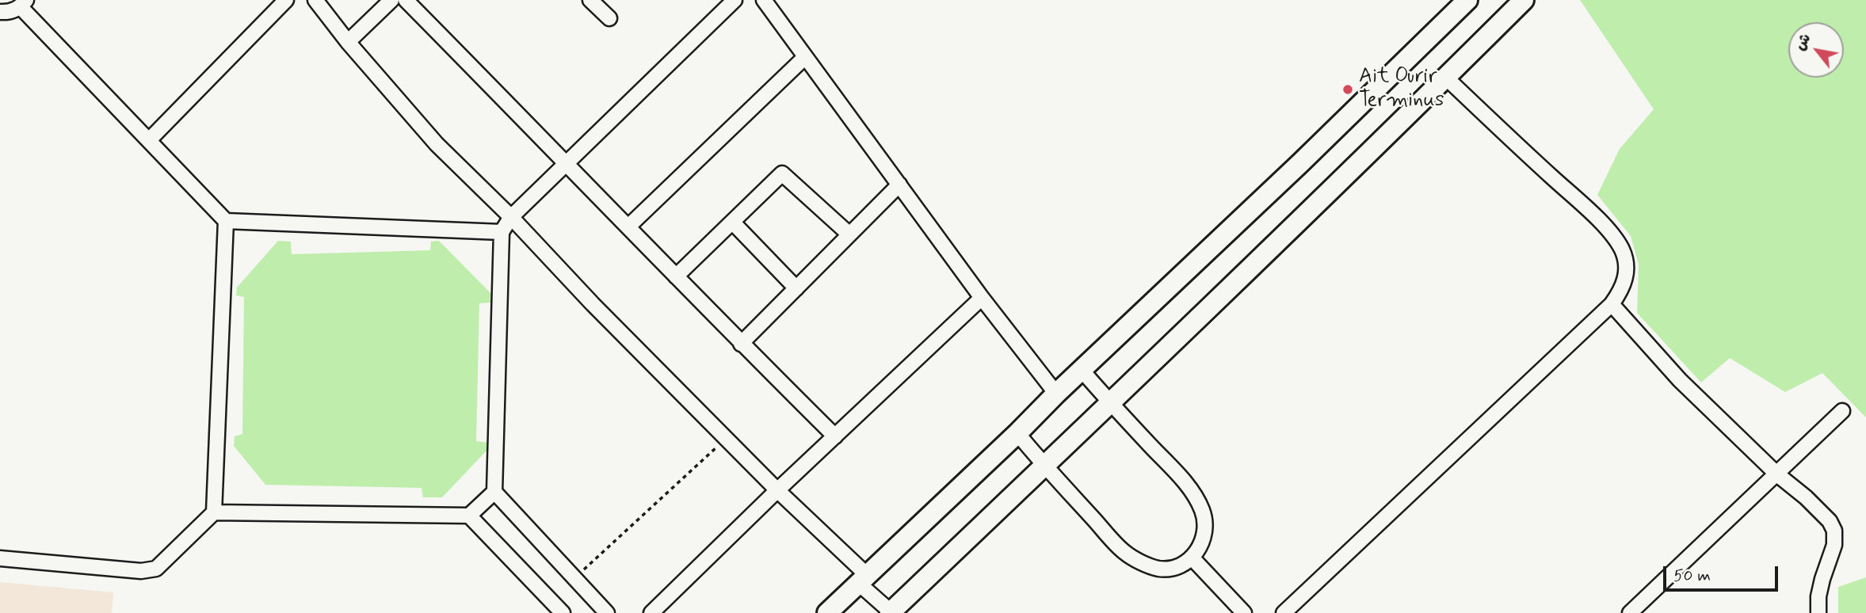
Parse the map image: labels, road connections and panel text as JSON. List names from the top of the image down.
{
  "places": ["Ait Ourir Terminus"],
  "scale_bar": "50 m",
  "north": "top left"
}
